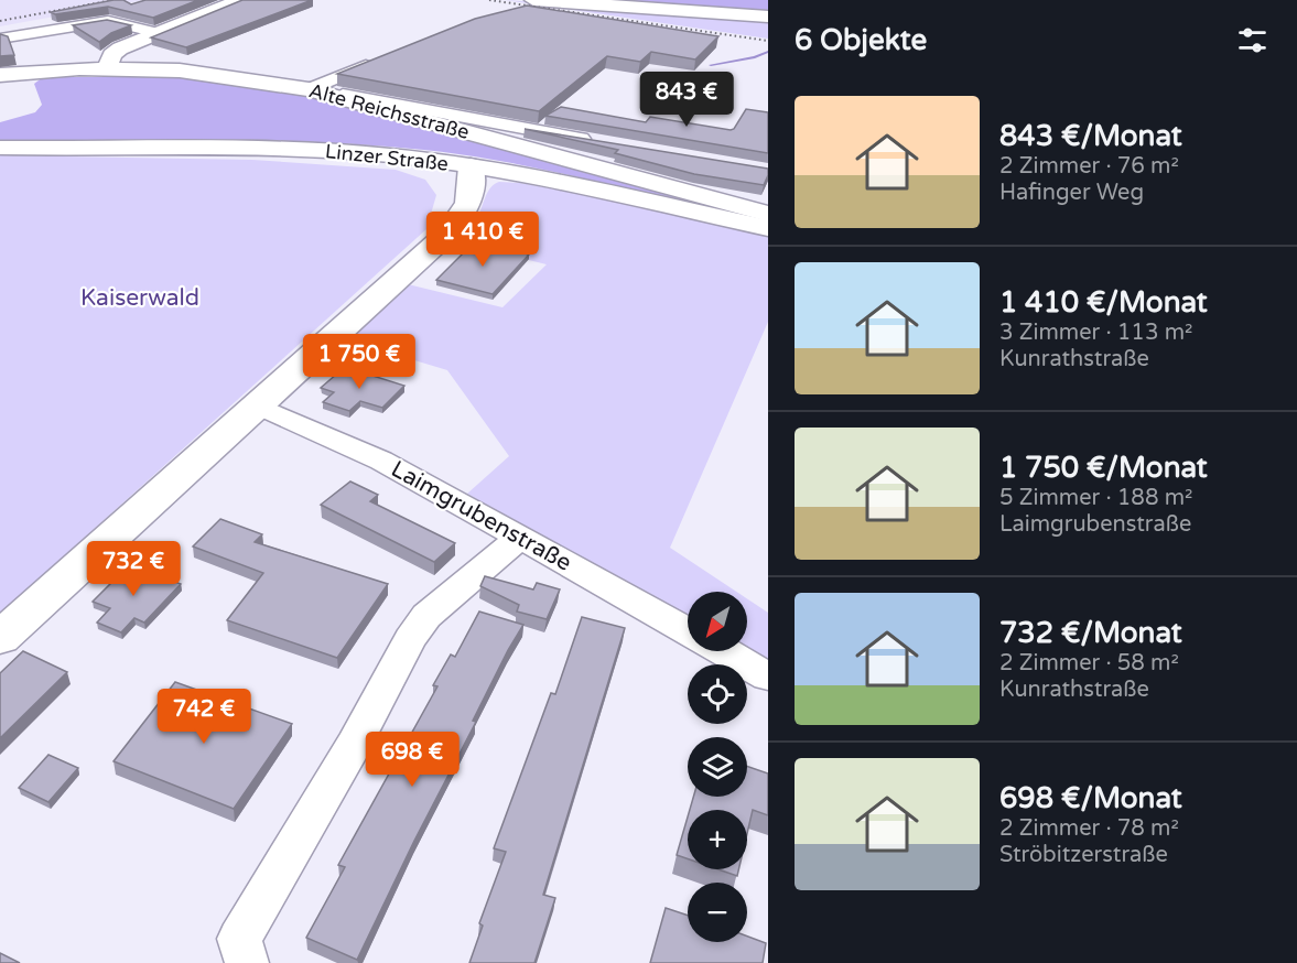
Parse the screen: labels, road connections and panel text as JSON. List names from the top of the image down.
{
  "streets": {
    "street": ["Alte Reichsstraße", "Linzer Straße", "Laimgrubenstraße"]
  },
  "parks": ["Kaiserwald"],
  "north": "bottom left",
  "page": {
    "heading": "6 Objekte",
    "price": [
      "843 €",
      "1 410 €",
      "1 750 €",
      "732 €",
      "742 €",
      "698 €"
    ],
    "list": [
      {
        "name": "843 €/Monat",
        "note": "2 Zimmer · 76 m² · Hafinger Weg"
      },
      {
        "name": "1 410 €/Monat",
        "note": "3 Zimmer · 113 m² · Kunrathstraße"
      },
      {
        "name": "1 750 €/Monat",
        "note": "5 Zimmer · 188 m² · Laimgrubenstraße"
      },
      {
        "name": "732 €/Monat",
        "note": "2 Zimmer · 58 m² · Kunrathstraße"
      },
      {
        "name": "698 €/Monat",
        "note": "2 Zimmer · 78 m² · Ströbitzerstraße"
      }
    ],
    "map_buttons": ["+", "−"]
  }
}
